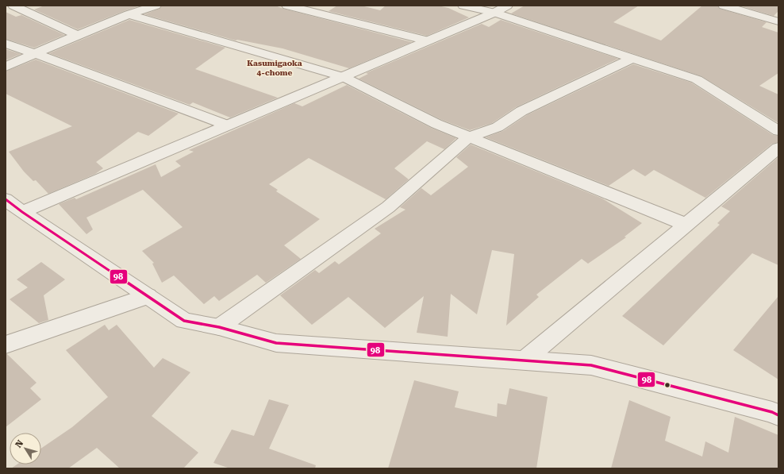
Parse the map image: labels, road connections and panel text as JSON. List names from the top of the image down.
{
  "districts": ["Kasumigaoka 4-chome"],
  "lines": ["transit line 98"],
  "north": "top left"
}
